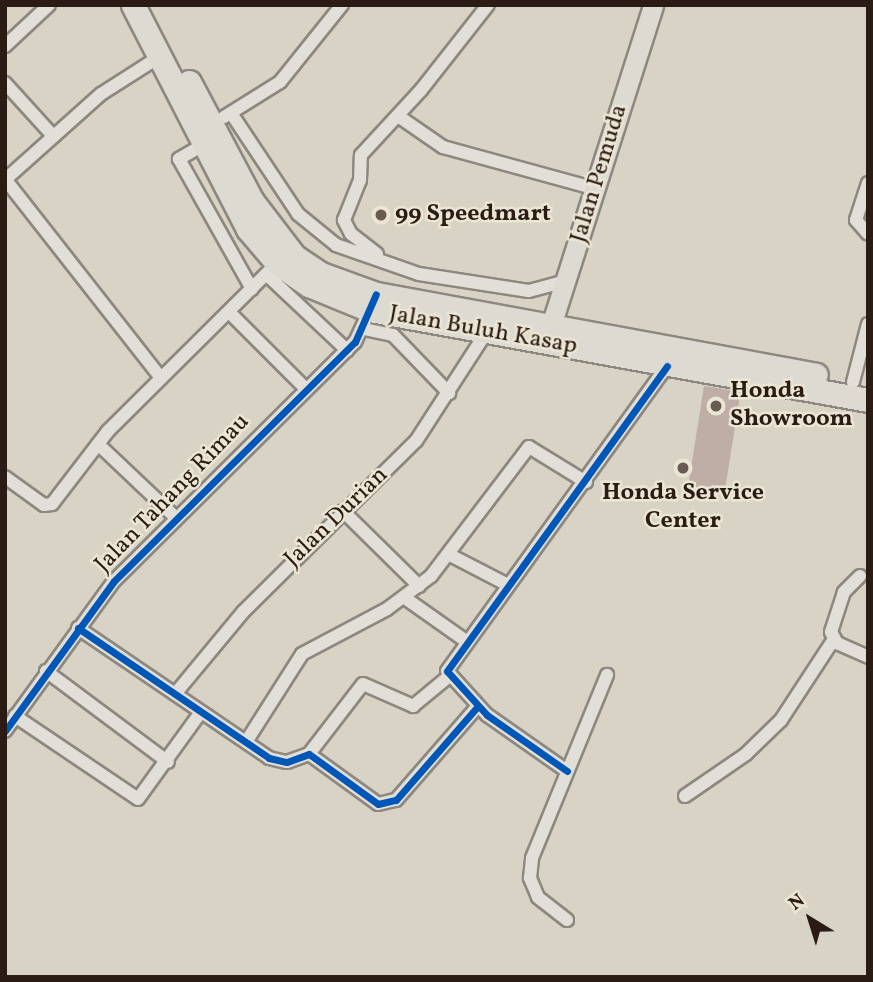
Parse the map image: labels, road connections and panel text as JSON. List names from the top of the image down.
{
  "streets": {
    "highway": ["Jalan Buluh Kasap"],
    "main road": ["Jalan Pemuda"],
    "street": ["Jalan Tahang Rimau", "Jalan Durian"]
  },
  "crossings": [
    ["Jalan Pemuda", "Jalan Buluh Kasap"],
    ["Jalan Buluh Kasap", "Jalan Tahang Rimau"],
    ["Jalan Buluh Kasap", "Jalan Durian"]
  ],
  "places": ["99 Speedmart", "Honda Showroom", "Honda Service Center"],
  "north": "top left"
}
